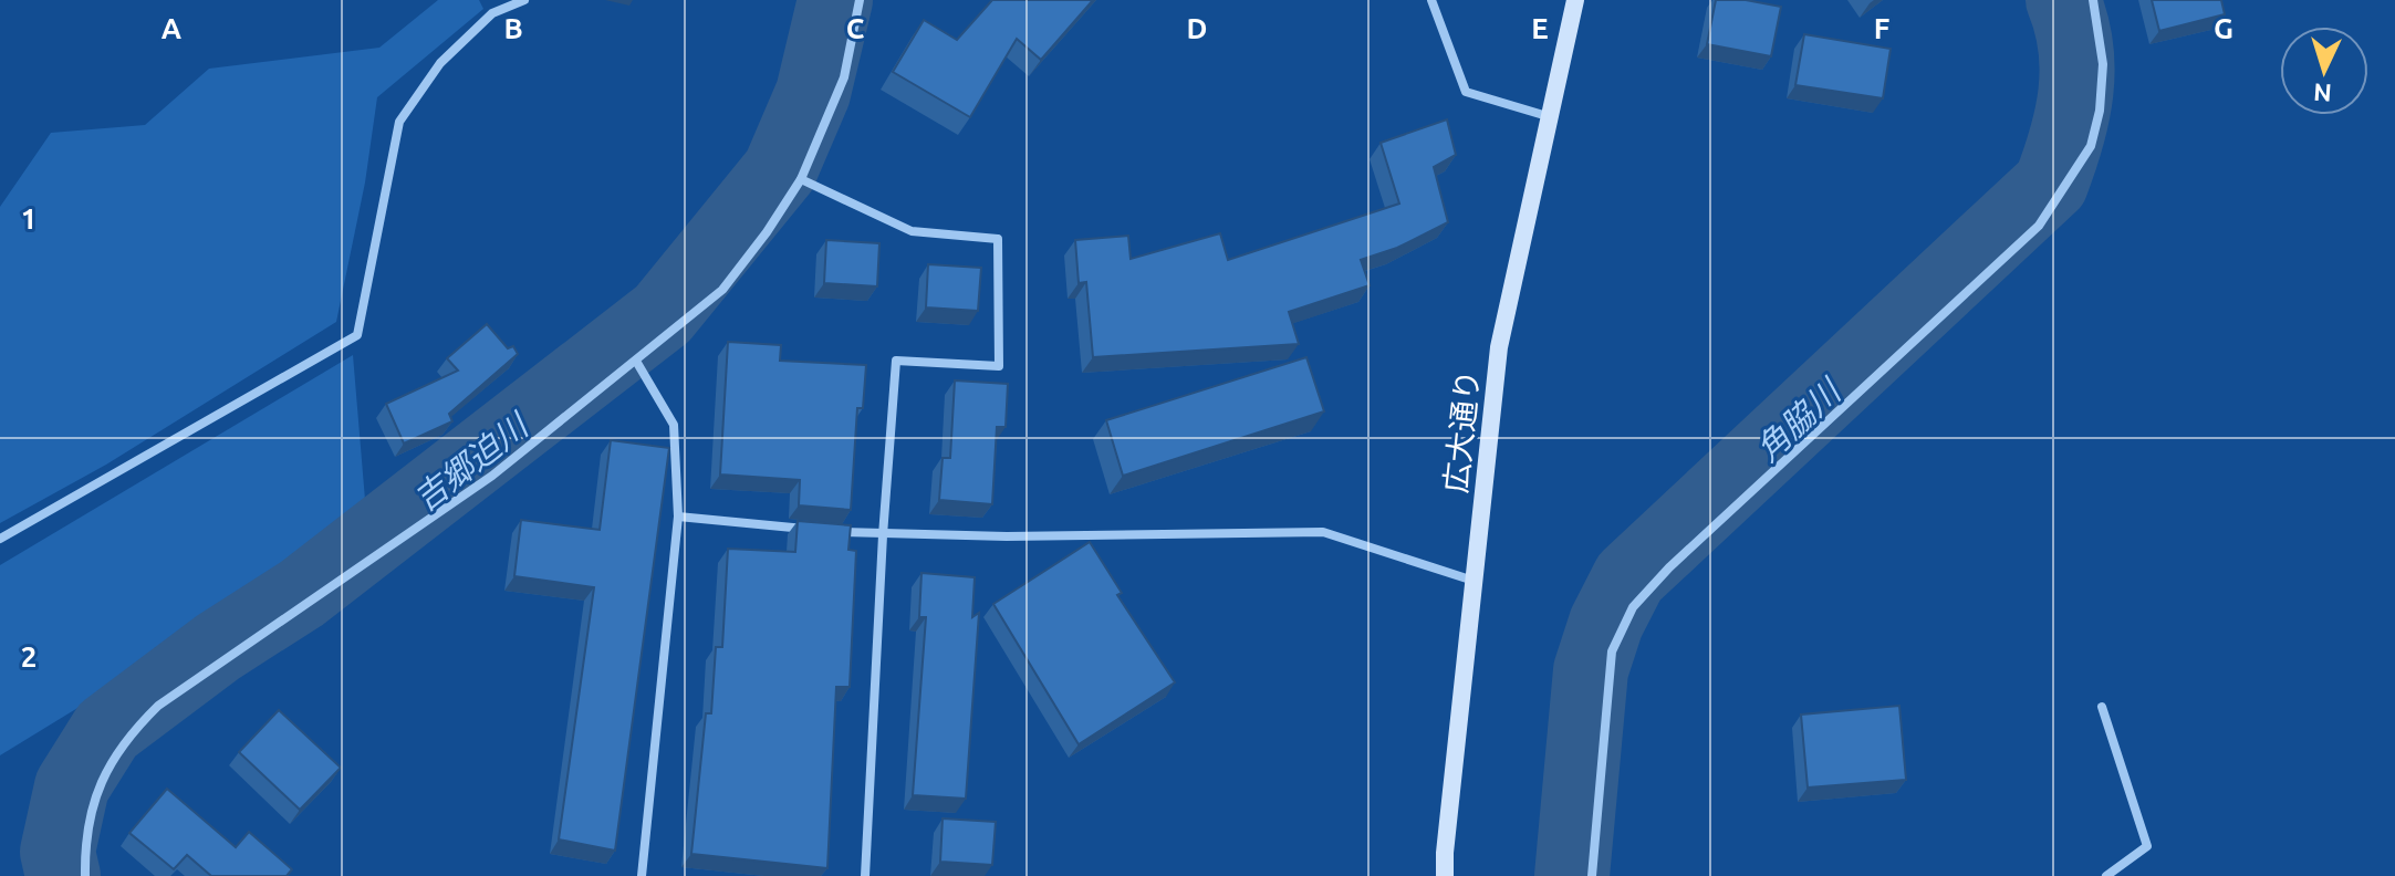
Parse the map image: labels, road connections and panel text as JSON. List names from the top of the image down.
{
  "streets": {
    "street": ["広大通り"]
  },
  "water": ["角脇川", "吉郷迫川"],
  "north": "bottom",
  "grid": {
    "columns": [
      "A",
      "B",
      "C",
      "D",
      "E",
      "F",
      "G"
    ],
    "rows": ["1", "2"]
  }
}
